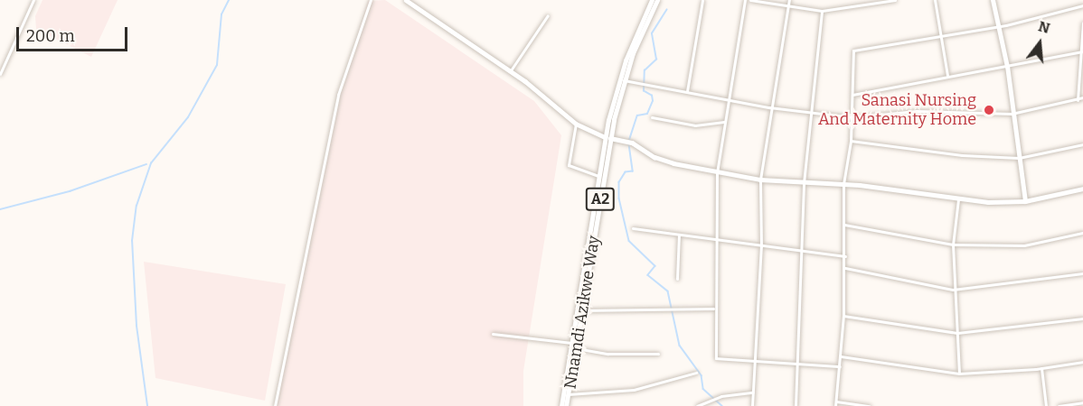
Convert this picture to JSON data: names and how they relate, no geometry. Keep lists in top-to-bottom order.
{
  "streets": {
    "highway": ["A2", "Nnamdi Azikwe Way"]
  },
  "places": ["Sanasi Nursing And Maternity Home"],
  "scale_bar": "200 m",
  "north": "top"
}
